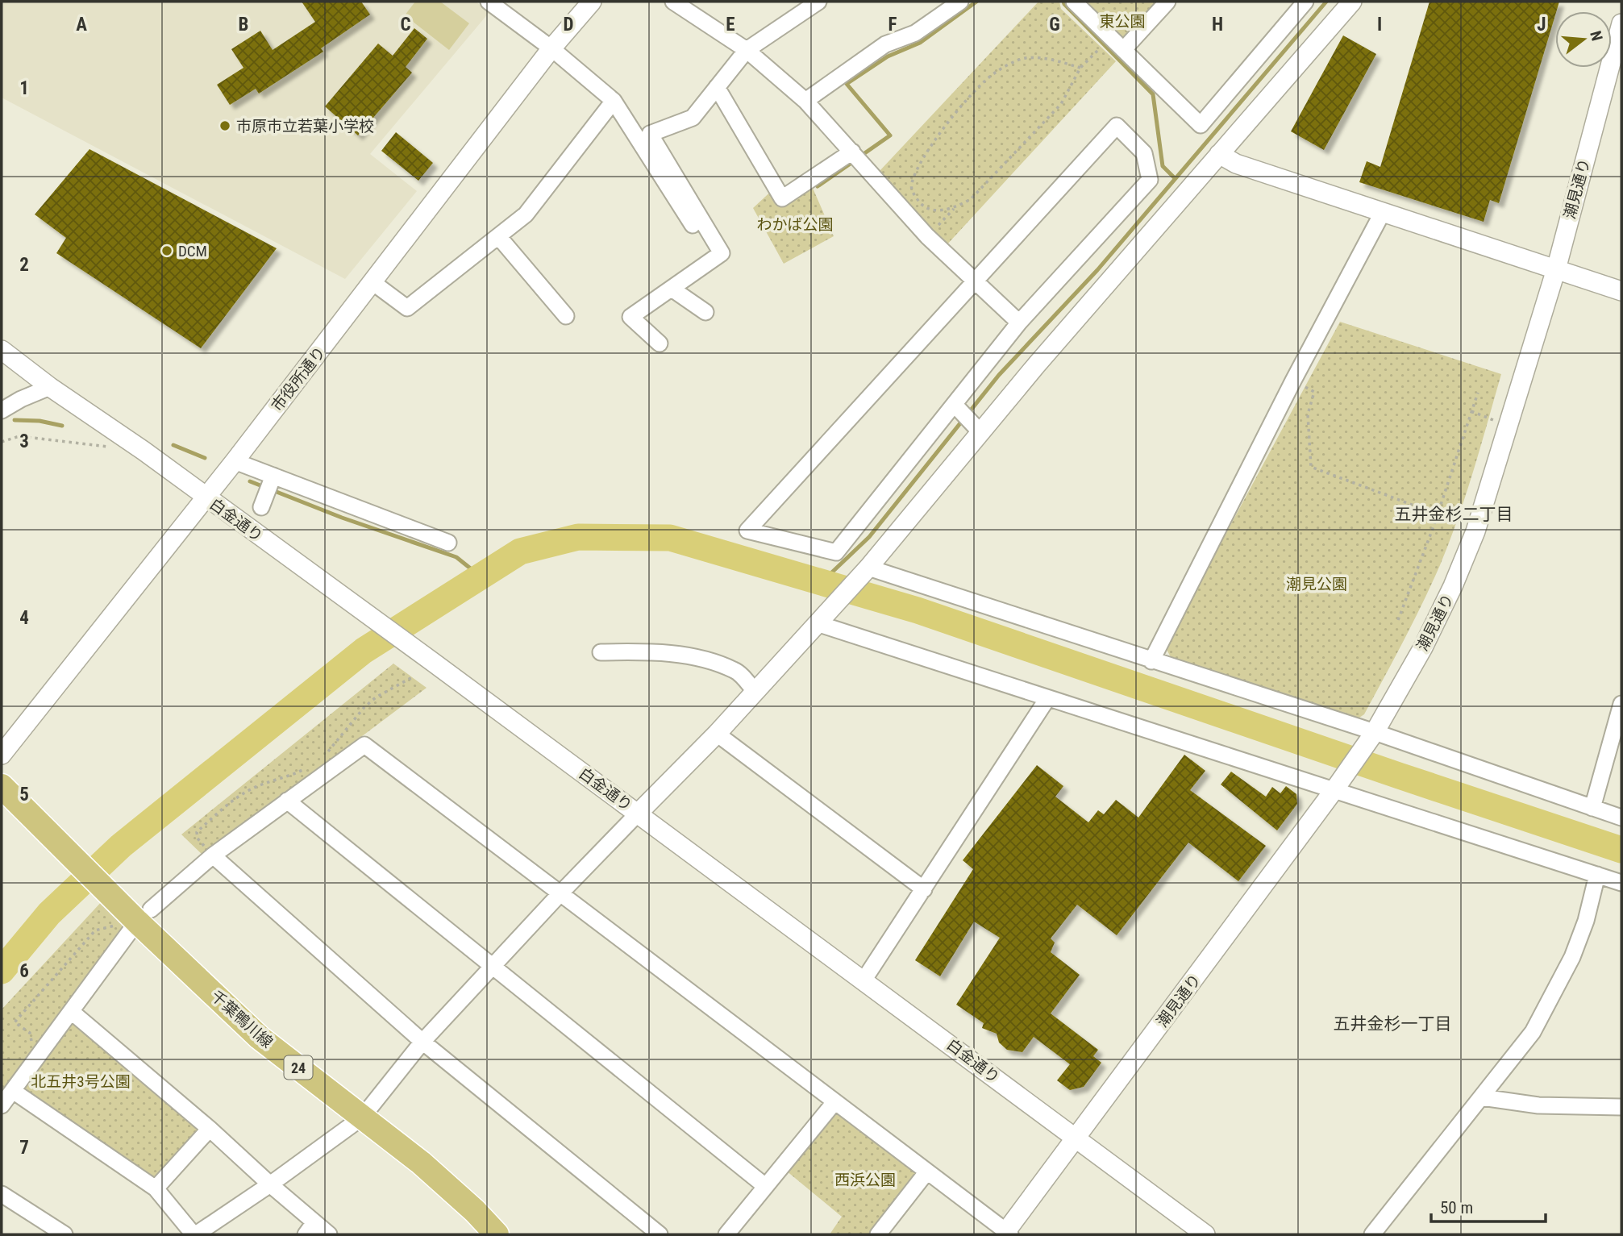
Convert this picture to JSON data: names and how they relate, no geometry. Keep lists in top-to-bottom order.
{
  "streets": {
    "main road": ["千葉鴨川線", "24"],
    "street": ["潮見通り", "市役所通り", "白金通り"]
  },
  "crossings": [
    ["潮見通り", "白金通り"],
    ["市役所通り", "白金通り"]
  ],
  "districts": ["五井金杉二丁目", "五井金杉一丁目"],
  "parks": [
    "東公園",
    "わかば公園",
    "潮見公園",
    "北五井3号公園",
    "西浜公園"
  ],
  "places": ["市原市立若葉小学校", "DCM"],
  "scale_bar": "50 m",
  "north": "right",
  "grid": {
    "columns": [
      "A",
      "B",
      "C",
      "D",
      "E",
      "F",
      "G",
      "H",
      "I",
      "J"
    ],
    "rows": [
      "1",
      "2",
      "3",
      "4",
      "5",
      "6",
      "7"
    ]
  }
}
